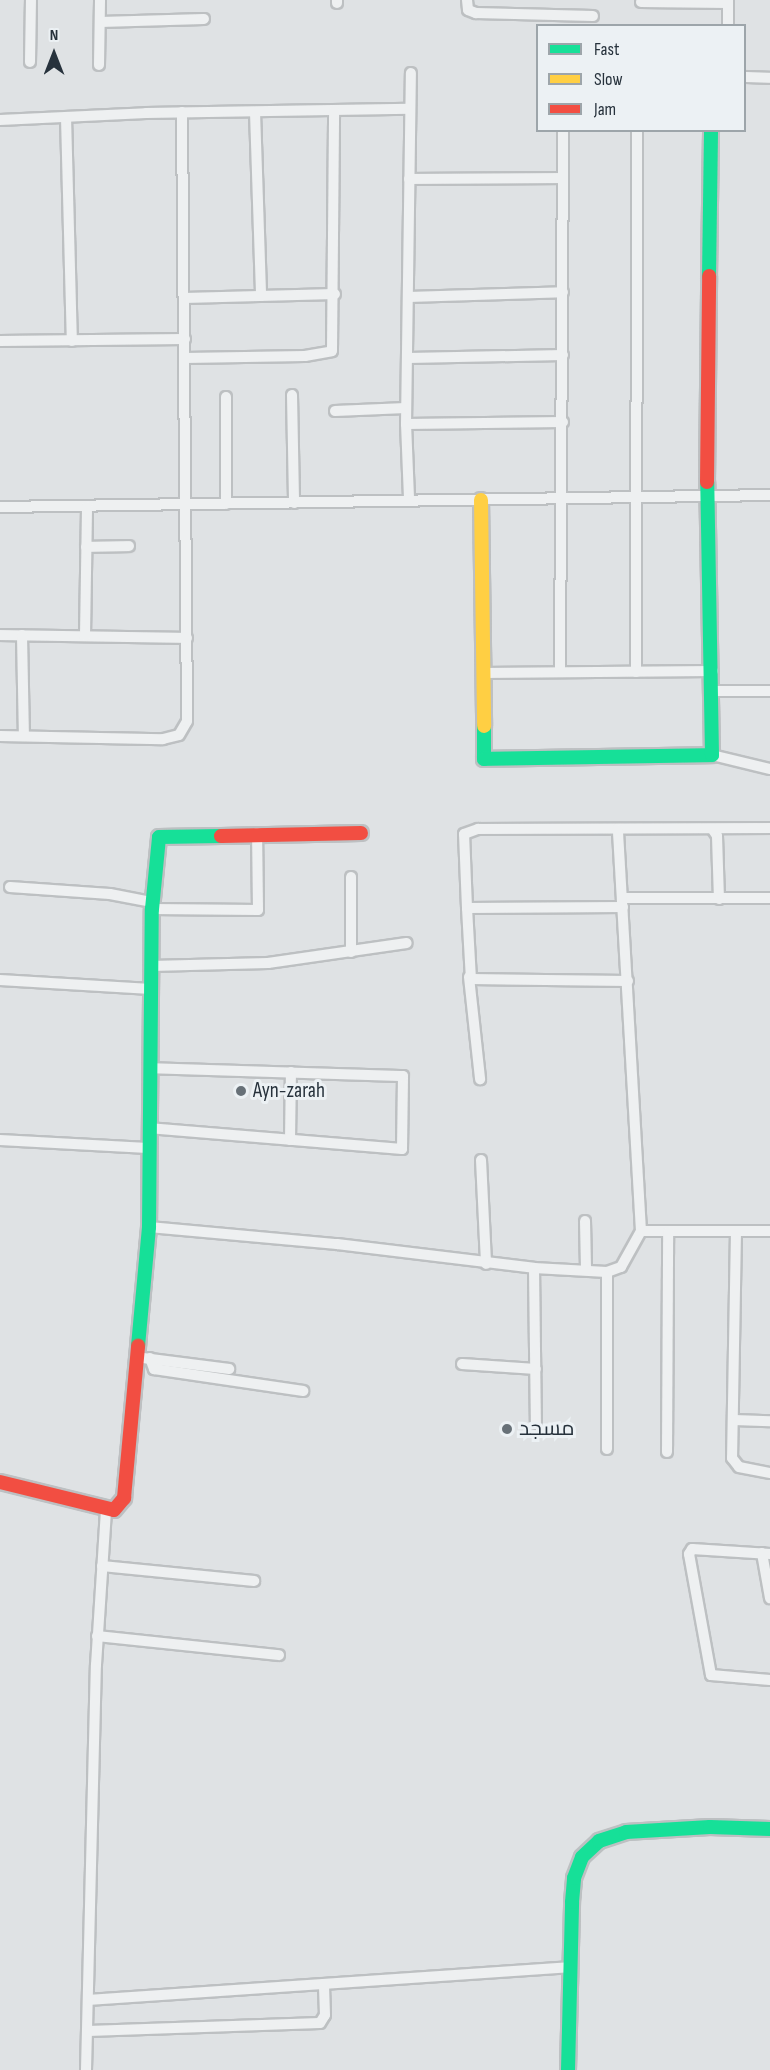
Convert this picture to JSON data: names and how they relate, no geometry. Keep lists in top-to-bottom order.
{
  "places": ["Ayn-zarah", "مسجد"],
  "legend": ["Fast", "Slow", "Jam"],
  "north": "top"
}
